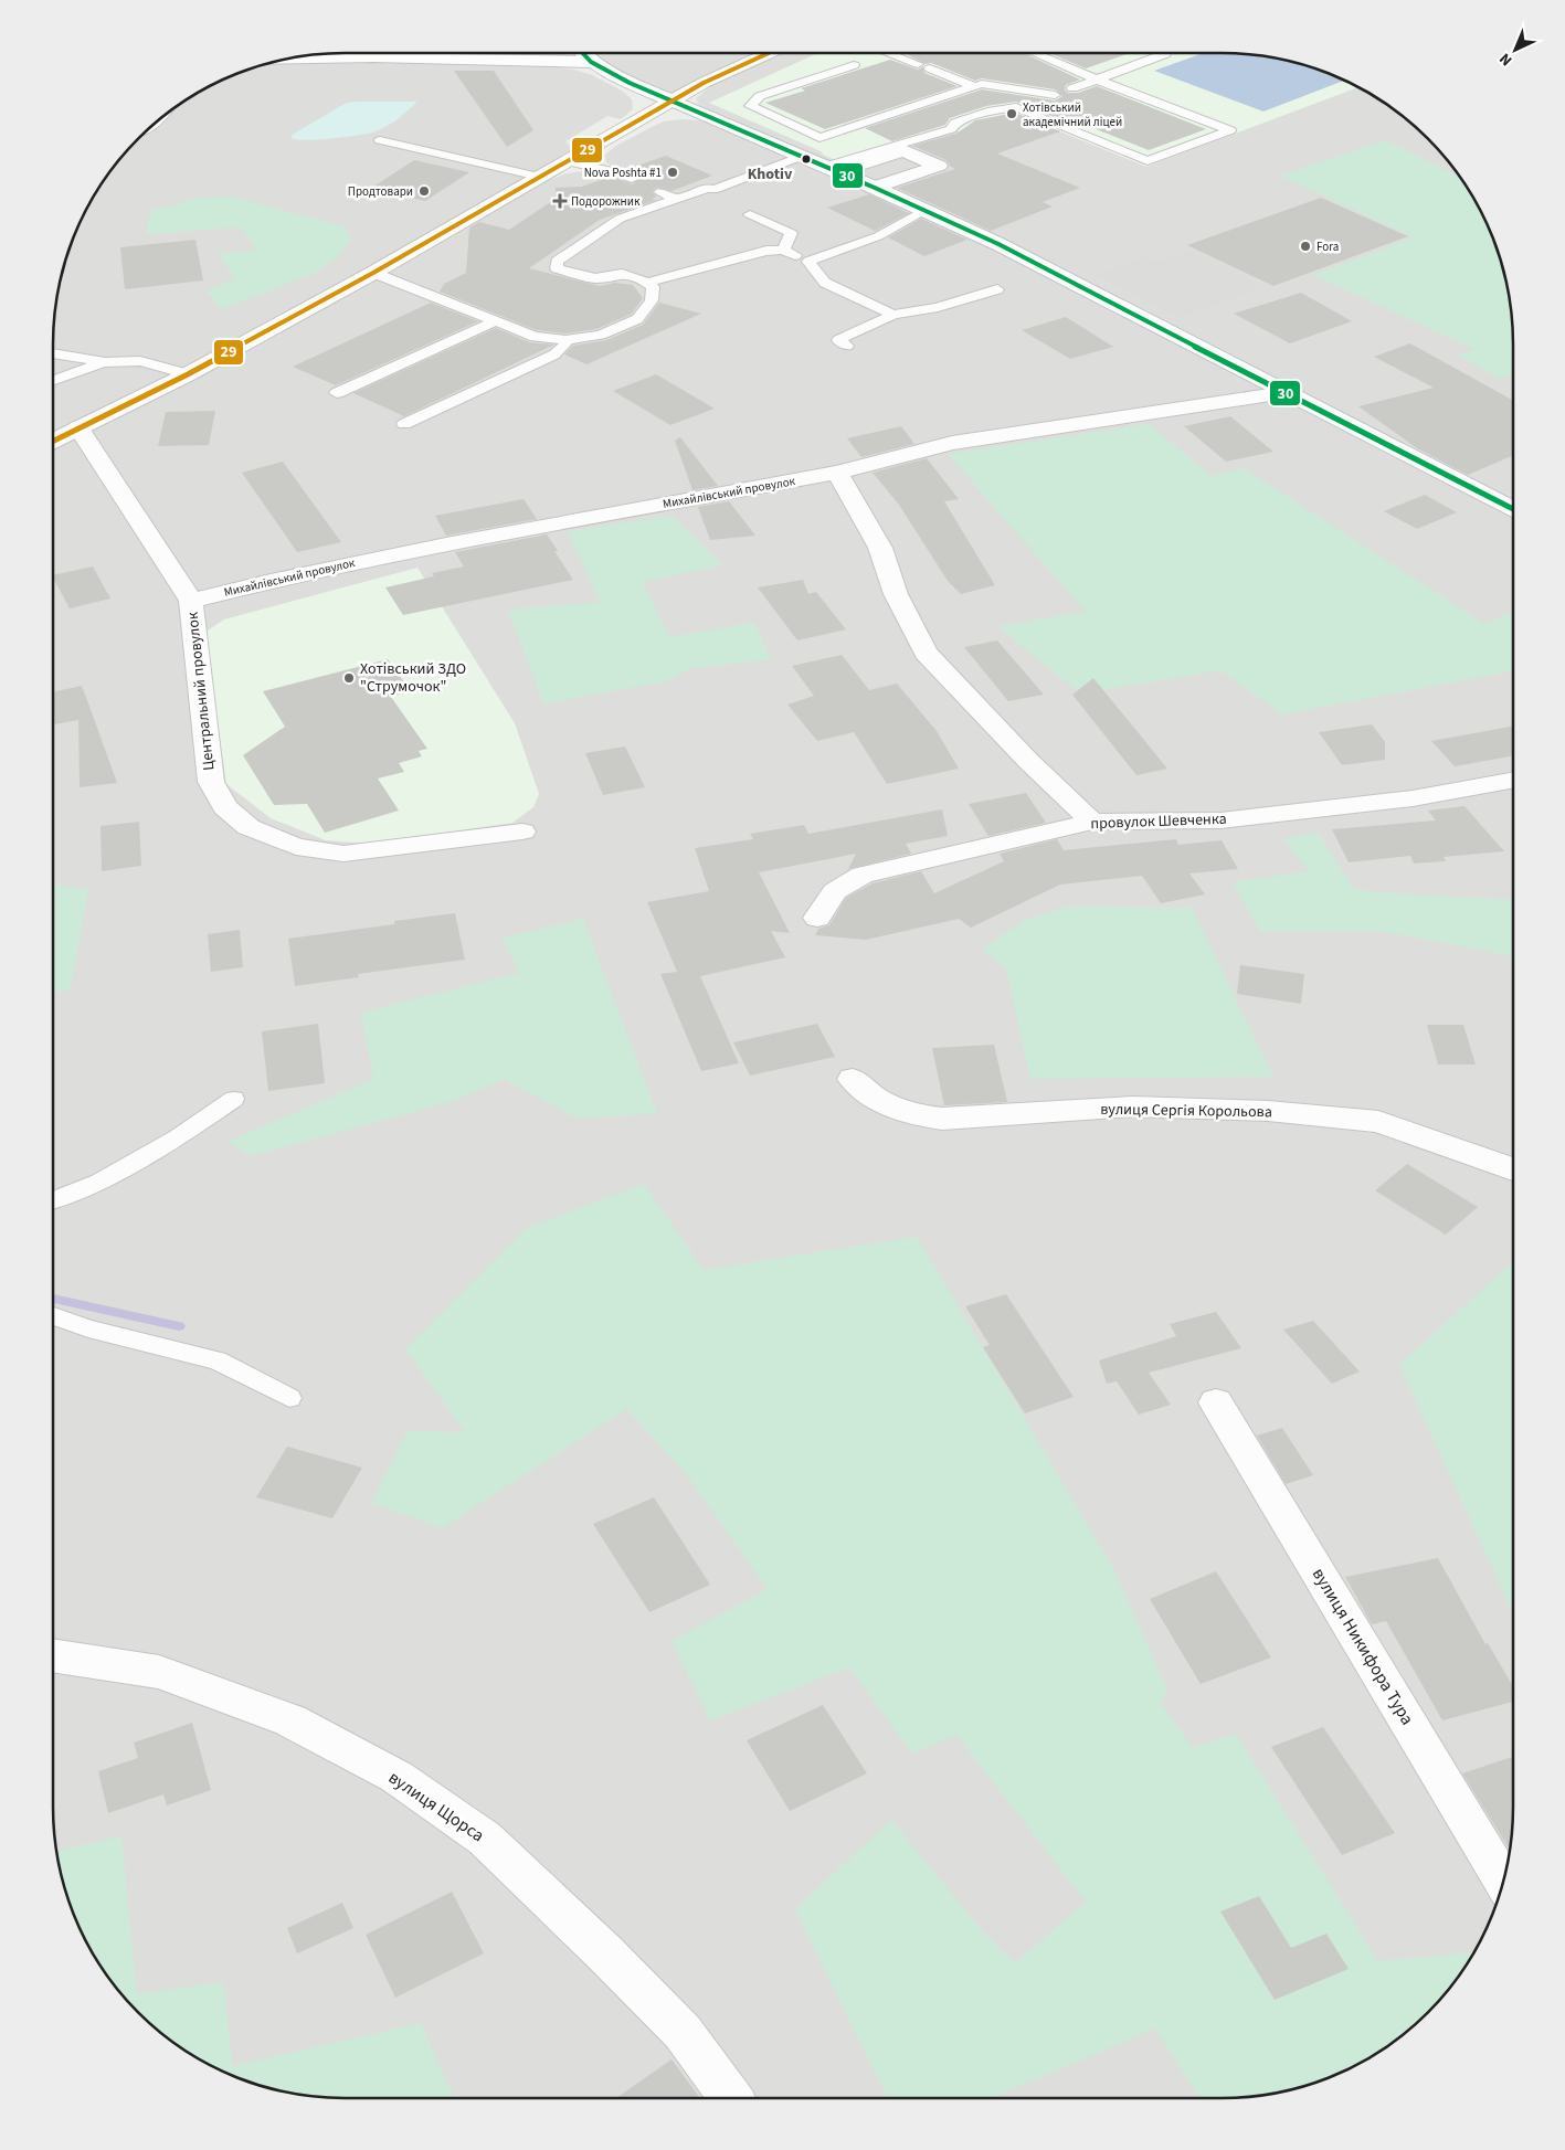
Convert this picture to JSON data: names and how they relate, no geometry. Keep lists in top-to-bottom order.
{
  "streets": {
    "street": [
      "Михайлівський провулок",
      "Центральний провулок",
      "провулок Шевченка",
      "вулиця Сергія Корольова",
      "вулиця Никифора Тура",
      "вулиця Щорса"
    ]
  },
  "crossings": [
    ["Михайлівський провулок", "Центральний провулок"]
  ],
  "districts": ["Khotiv"],
  "places": {
    "other": [
      "Хотівський академічний ліцей",
      "Nova Poshta #1",
      "Продтовари",
      "Fora",
      "Хотівський ЗДО \"Струмочок\""
    ],
    "health": ["Подорожник"]
  },
  "lines": ["transit line 30", "transit line 29"],
  "north": "bottom left"
}
